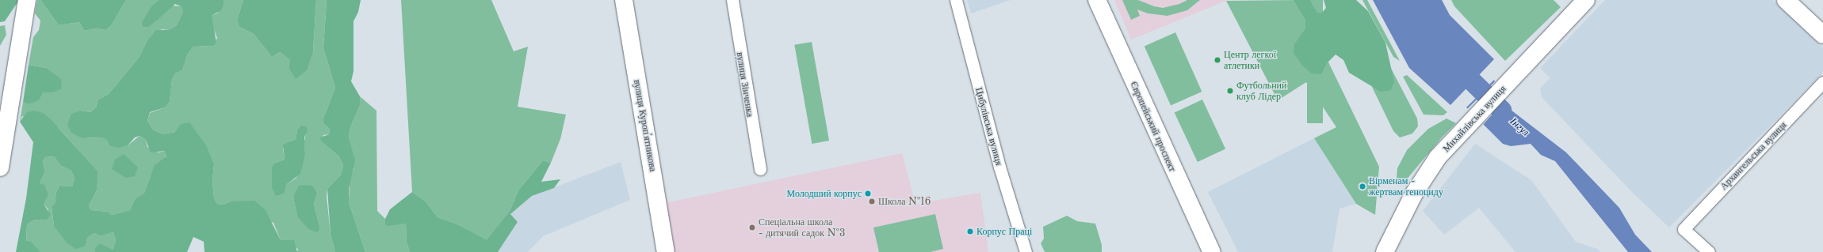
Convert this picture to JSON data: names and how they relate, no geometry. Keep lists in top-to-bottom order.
{
  "streets": {
    "street": [
      "вулиця Зінченка",
      "Михайлівська вулиця",
      "вулиця Куропʼятникова",
      "Цибулівська вулиця",
      "Європейський проспект",
      "Архангельська вулиця"
    ]
  },
  "water": ["Інгул"],
  "places": [
    "Центр легкої атлетики",
    "Футбольний клуб Лідер",
    "Вірменам - жертвам геноциду",
    "Молодший корпус",
    "Школа №16",
    "Спеціальна школа - дитячий садок №3",
    "Корпус Праці"
  ]
}
